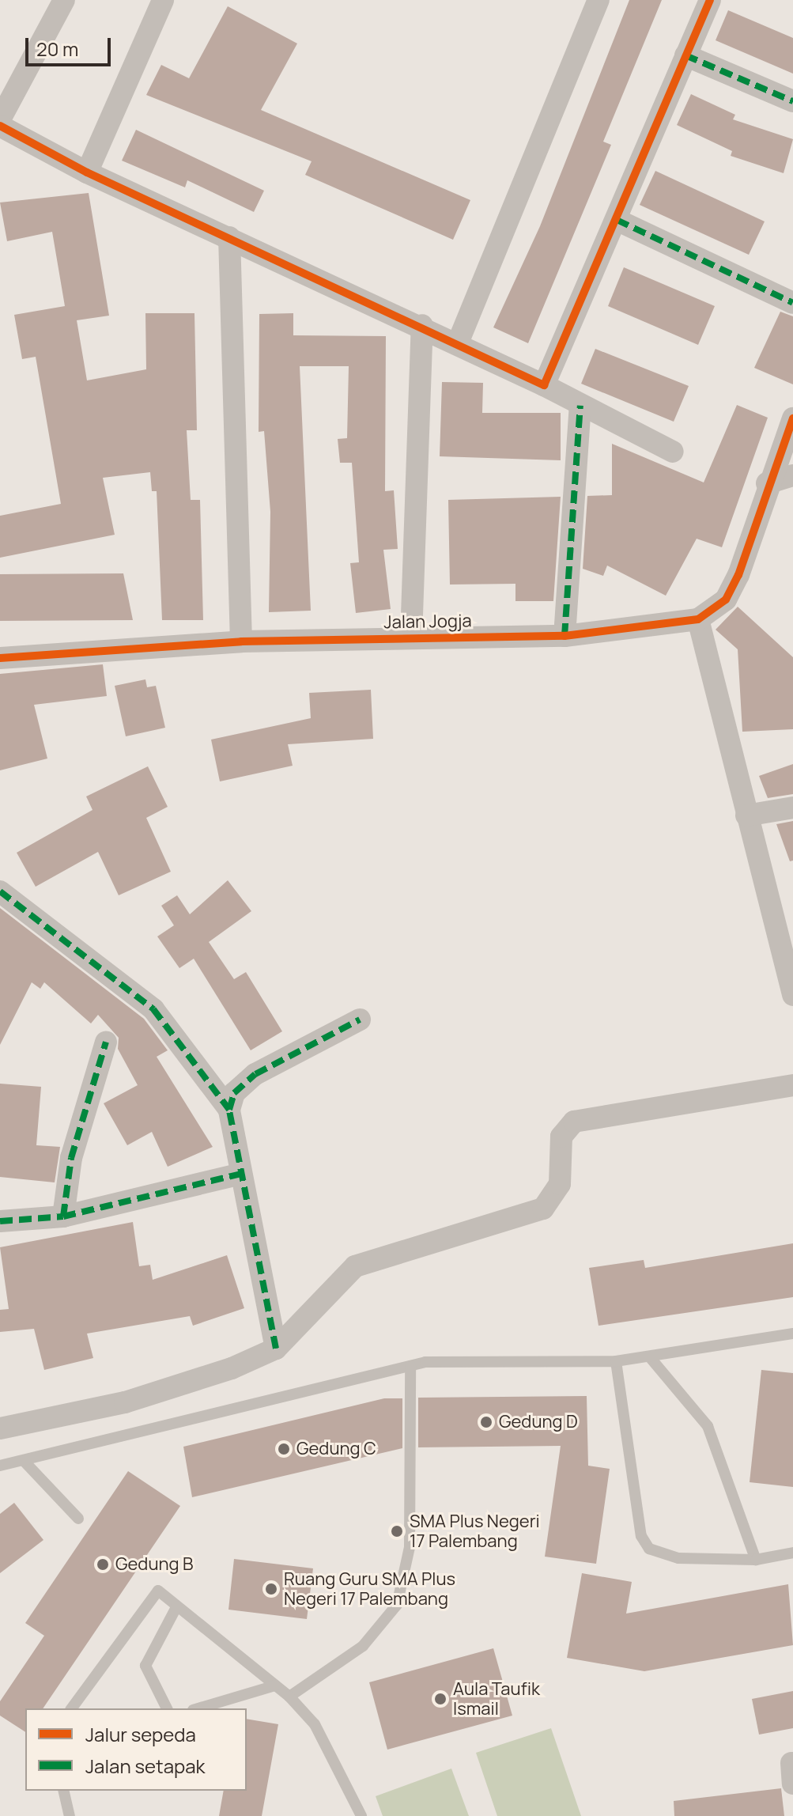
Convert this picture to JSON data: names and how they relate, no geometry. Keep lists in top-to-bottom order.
{
  "streets": {
    "street": ["Jalan Jogja"]
  },
  "places": [
    "Gedung D",
    "Gedung C",
    "SMA Plus Negeri 17 Palembang",
    "Gedung B",
    "Ruang Guru SMA Plus Negeri 17 Palembang",
    "Aula Taufik Ismail"
  ],
  "legend": ["Jalur sepeda", "Jalan setapak"],
  "scale_bar": "20 m"
}
